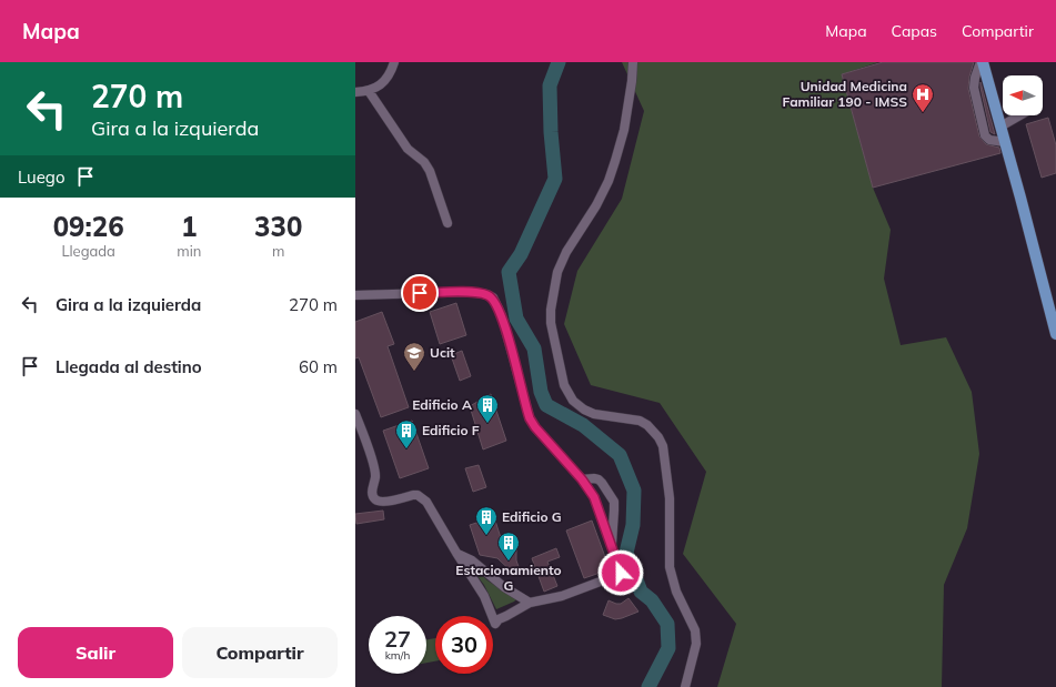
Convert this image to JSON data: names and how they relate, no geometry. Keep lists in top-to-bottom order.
{
  "places": {
    "hospital": ["Unidad Medicina Familiar 190 - IMSS"],
    "school or university": ["Ucit"],
    "building": [
      "Edificio A",
      "Edificio F",
      "Edificio G",
      "Estacionamiento G"
    ]
  },
  "north": "left",
  "page": {
    "header": "Mapa",
    "nav": ["Mapa", "Capas", "Compartir"],
    "turn": ["270 m", "Gira a la izquierda"],
    "then": "Luego",
    "eta": [
      "09:26",
      "Llegada",
      "1",
      "min",
      "330",
      "m"
    ],
    "list": [
      {
        "name": "Gira a la izquierda",
        "value": "270 m"
      },
      {
        "name": "Llegada al destino",
        "value": "60 m"
      }
    ],
    "speed": "27 km/h",
    "limit": "30",
    "buttons": ["Salir", "Compartir"]
  }
}
